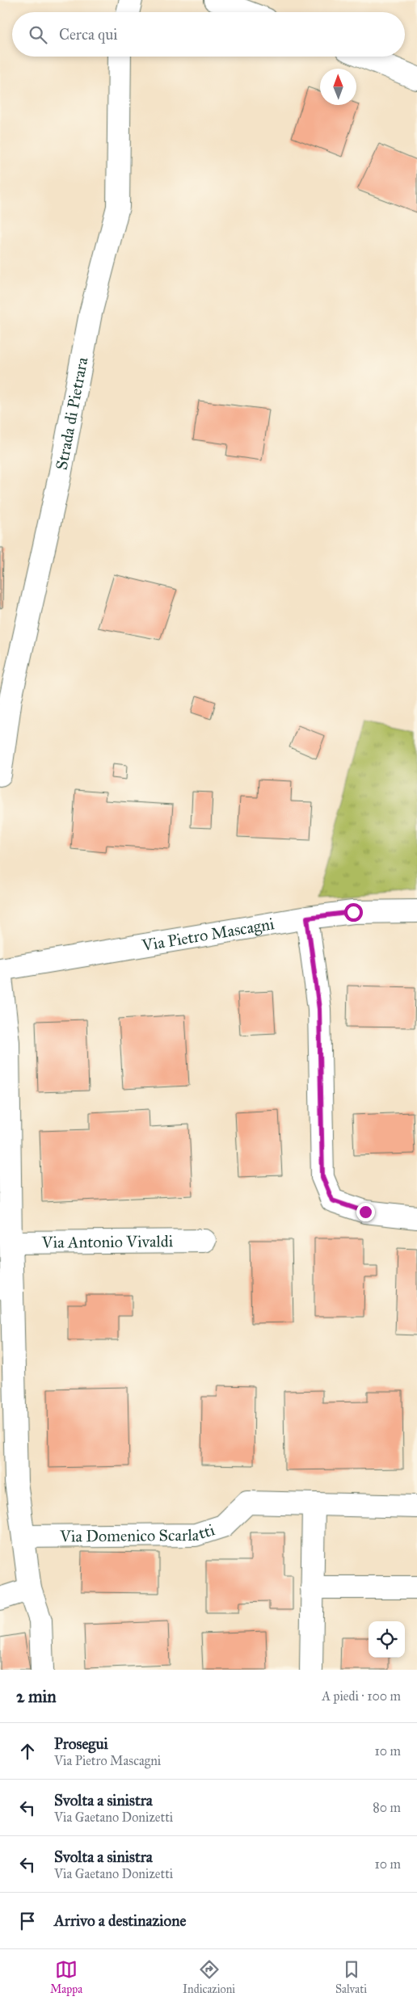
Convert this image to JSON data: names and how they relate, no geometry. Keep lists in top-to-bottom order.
{
  "streets": {
    "street": [
      "Strada di Pietrara",
      "Via Pietro Mascagni",
      "Via Antonio Vivaldi",
      "Via Domenico Scarlatti"
    ]
  },
  "north": "top",
  "page": {
    "search": "Cerca qui",
    "heading": ["2 min", "A piedi · 100 m"],
    "list": [
      ["Prosegui", "Via Pietro Mascagni", "10 m"],
      ["Svolta a sinistra", "Via Gaetano Donizetti", "80 m"],
      ["Svolta a sinistra", "Via Gaetano Donizetti", "10 m"],
      "Arrivo a destinazione"
    ],
    "nav": ["Mappa", "Indicazioni", "Salvati"]
  }
}
